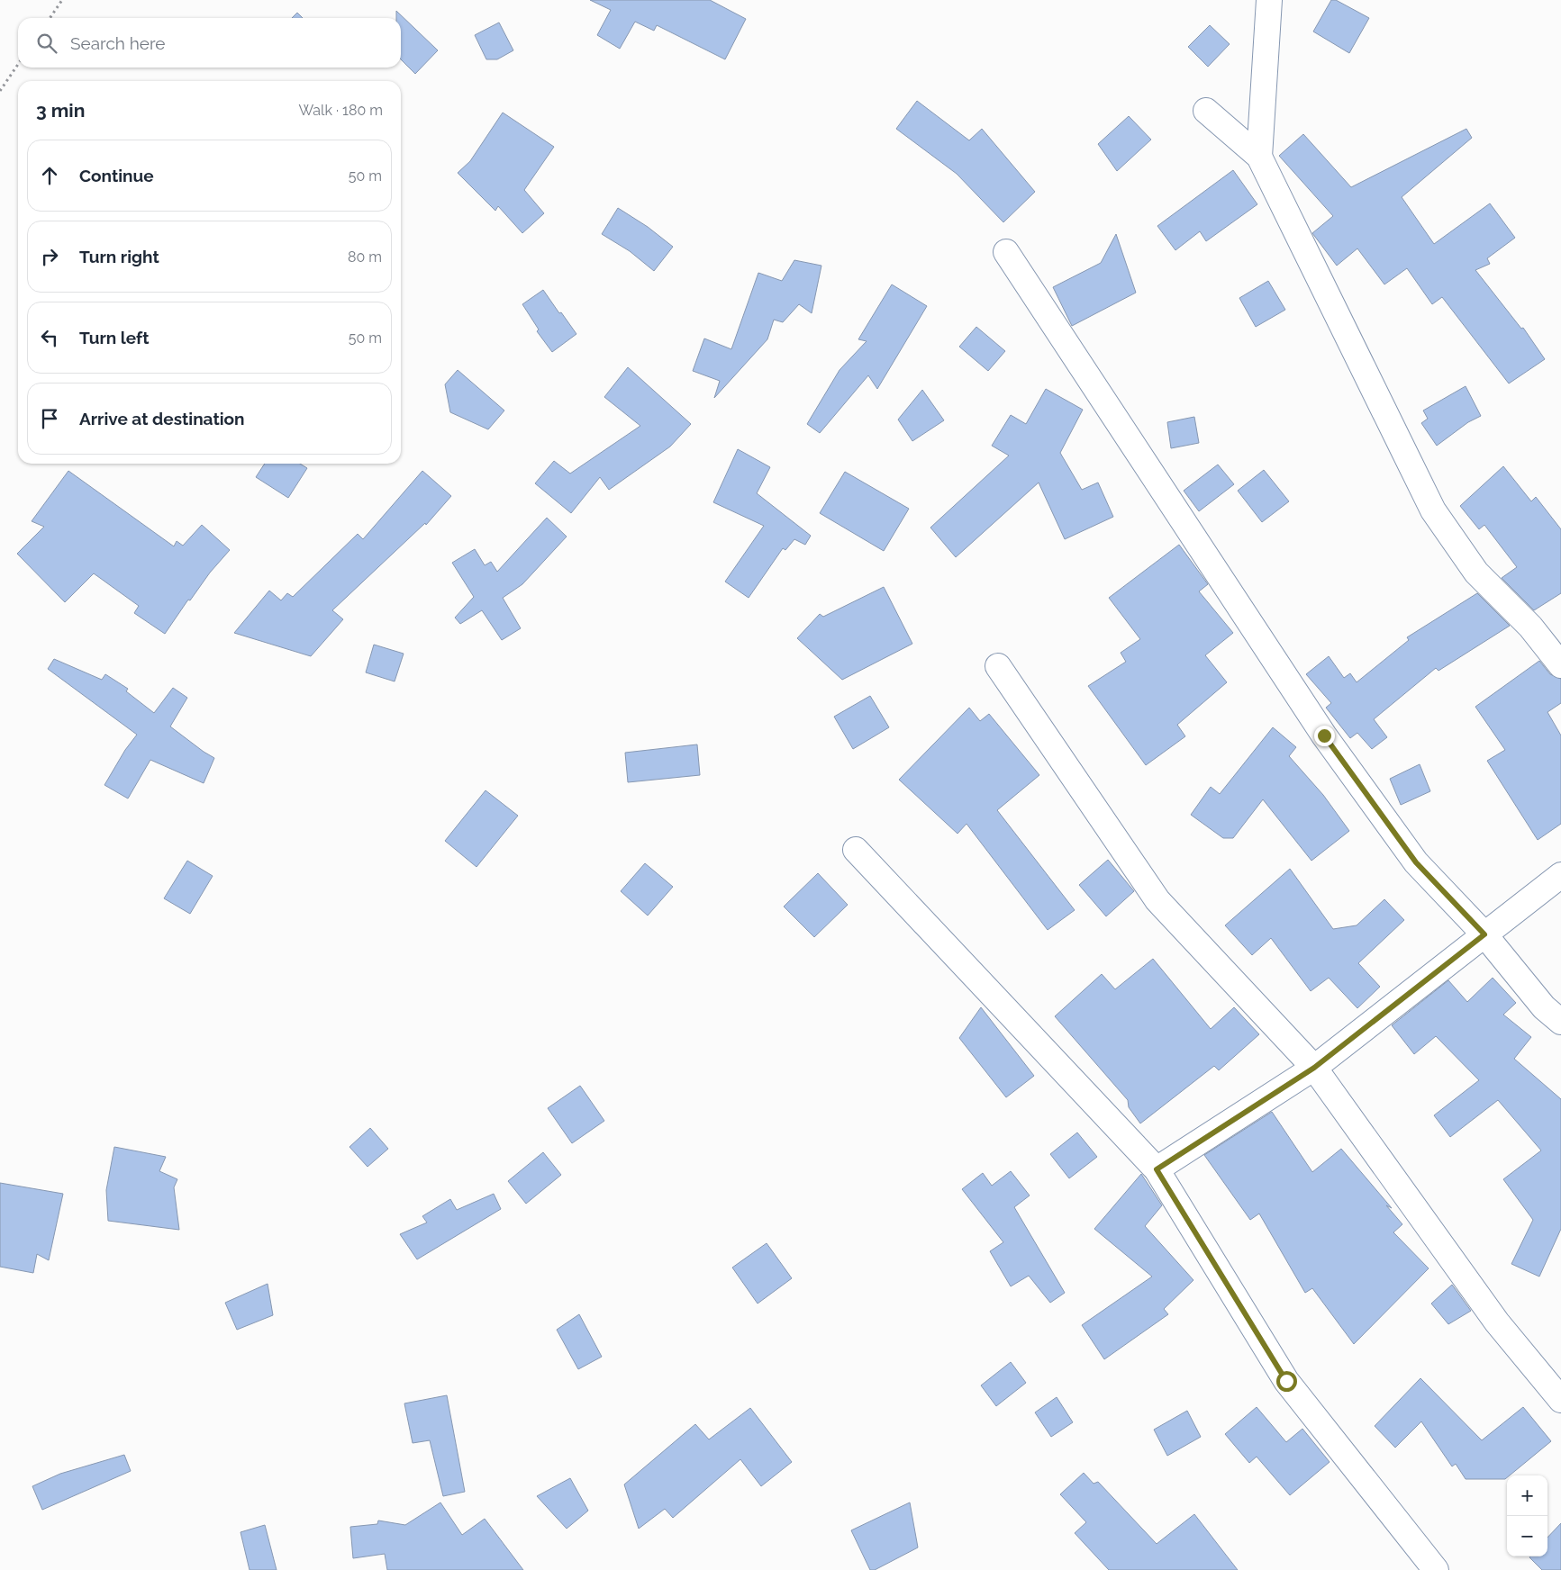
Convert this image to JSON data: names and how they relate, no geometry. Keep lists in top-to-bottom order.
{
  "page": {
    "search": "Search here",
    "heading": ["3 min", "Walk · 180 m"],
    "list": [
      ["Continue", "50 m"],
      ["Turn right", "80 m"],
      ["Turn left", "50 m"],
      "Arrive at destination"
    ],
    "map_buttons": ["+", "−"]
  }
}
